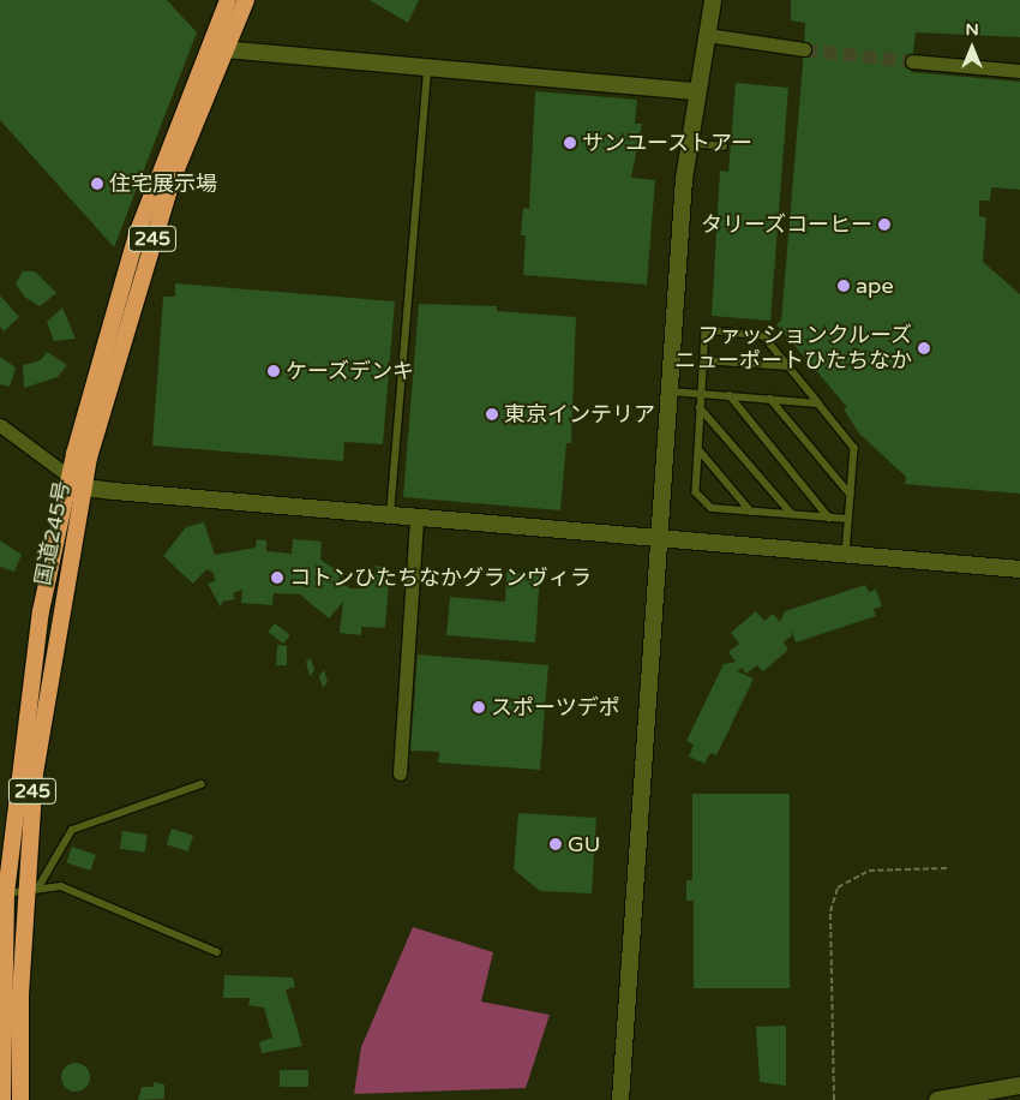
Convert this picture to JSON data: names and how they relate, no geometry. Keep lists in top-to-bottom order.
{
  "streets": {
    "highway": ["245", "国道245号"]
  },
  "places": [
    "サンユーストアー",
    "住宅展示場",
    "タリーズコーヒー",
    "ape",
    "ファッションクルーズ ニューポートひたちなか",
    "ケーズデンキ",
    "東京インテリア",
    "コトンひたちなかグランヴィラ",
    "スポーツデポ",
    "GU"
  ],
  "north": "top"
}
